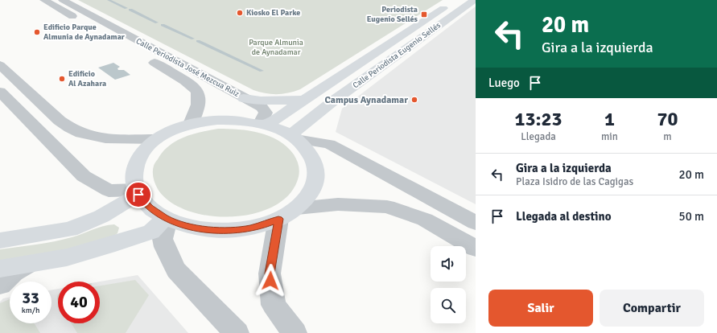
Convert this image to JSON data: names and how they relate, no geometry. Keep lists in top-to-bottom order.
{
  "streets": {
    "main road": ["Calle Periodista Eugenio Sellés"],
    "street": ["Calle Periodista José Mezcua Ruiz"]
  },
  "crossings": [
    ["Calle Periodista Eugenio Sellés", "Calle Periodista José Mezcua Ruiz"]
  ],
  "parks": ["Parque Almunia de Aynadamar"],
  "places": {
    "other": [
      "Kiosko El Parke",
      "Edificio Parque Almunia de Aynadamar",
      "Edificio Al Azahara",
      "Campus Aynadamar"
    ],
    "transit": ["Periodista Eugenio Sellés"]
  },
  "page": {
    "turn": ["20 m", "Gira a la izquierda"],
    "then": "Luego",
    "eta": [
      "13:23",
      "Llegada",
      "1",
      "min",
      "70",
      "m"
    ],
    "list": [
      {
        "name": "Gira a la izquierda",
        "note": "Plaza Isidro de las Cagigas",
        "value": "20 m"
      },
      {
        "name": "Llegada al destino",
        "value": "50 m"
      }
    ],
    "speed": "33 km/h",
    "limit": "40",
    "buttons": ["Salir", "Compartir"]
  }
}
